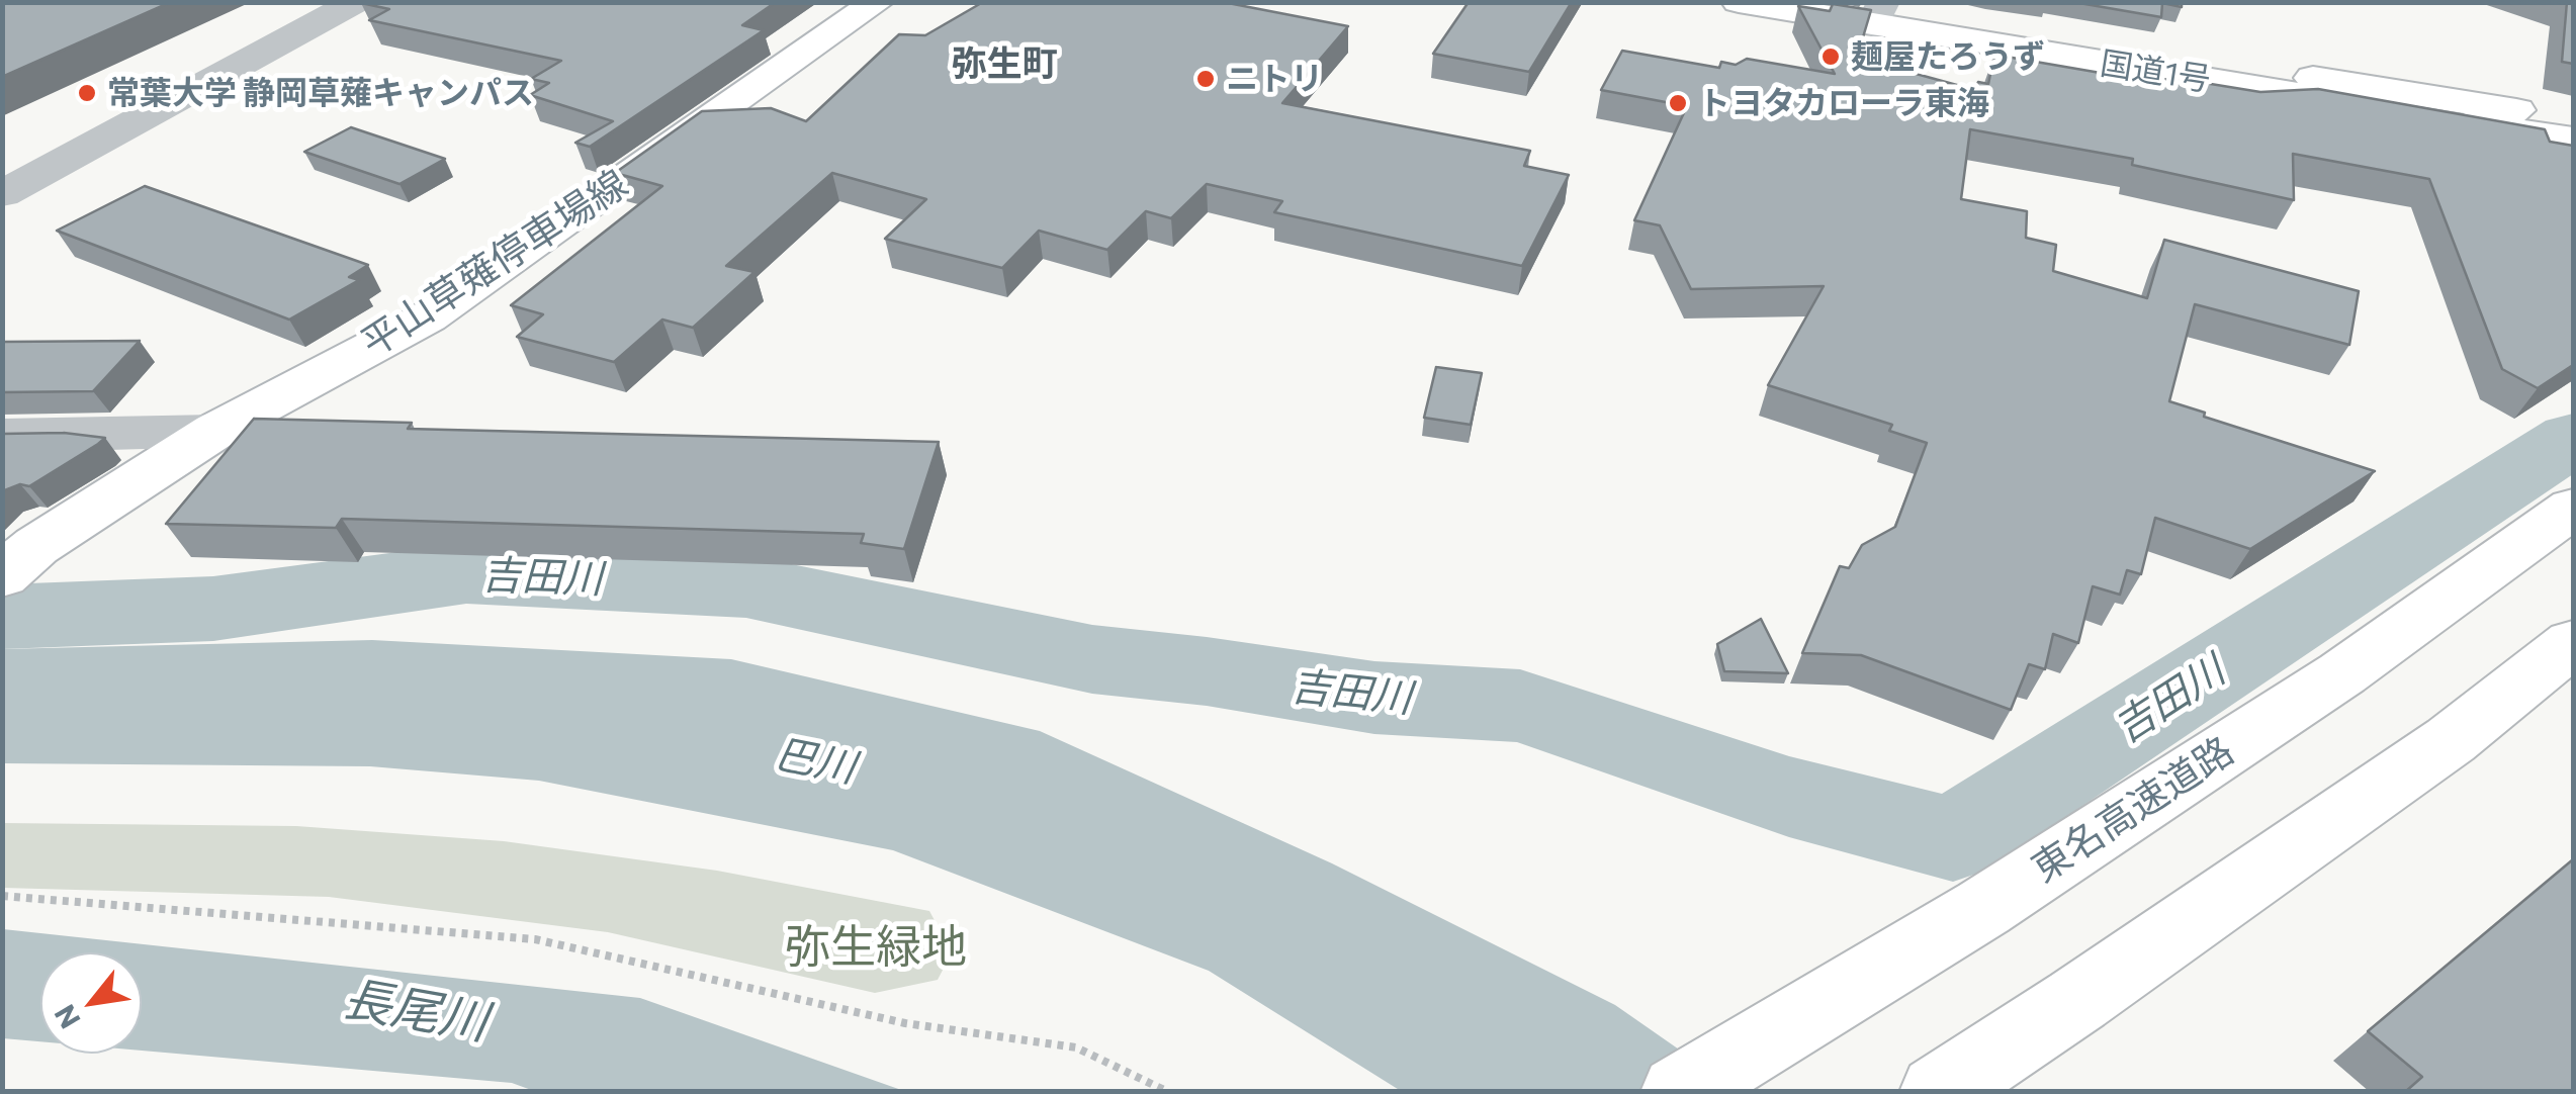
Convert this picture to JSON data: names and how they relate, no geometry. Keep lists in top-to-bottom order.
{
  "streets": {
    "main road": ["国道1号", "平山草薙停車場線", "東名高速道路"]
  },
  "districts": ["弥生町"],
  "water": ["吉田川", "巴川", "長尾川"],
  "parks": ["弥生緑地"],
  "places": [
    "麺屋たろうず",
    "ニトリ",
    "常葉大学 静岡草薙キャンパス",
    "トヨタカローラ東海"
  ],
  "north": "bottom left"
}
